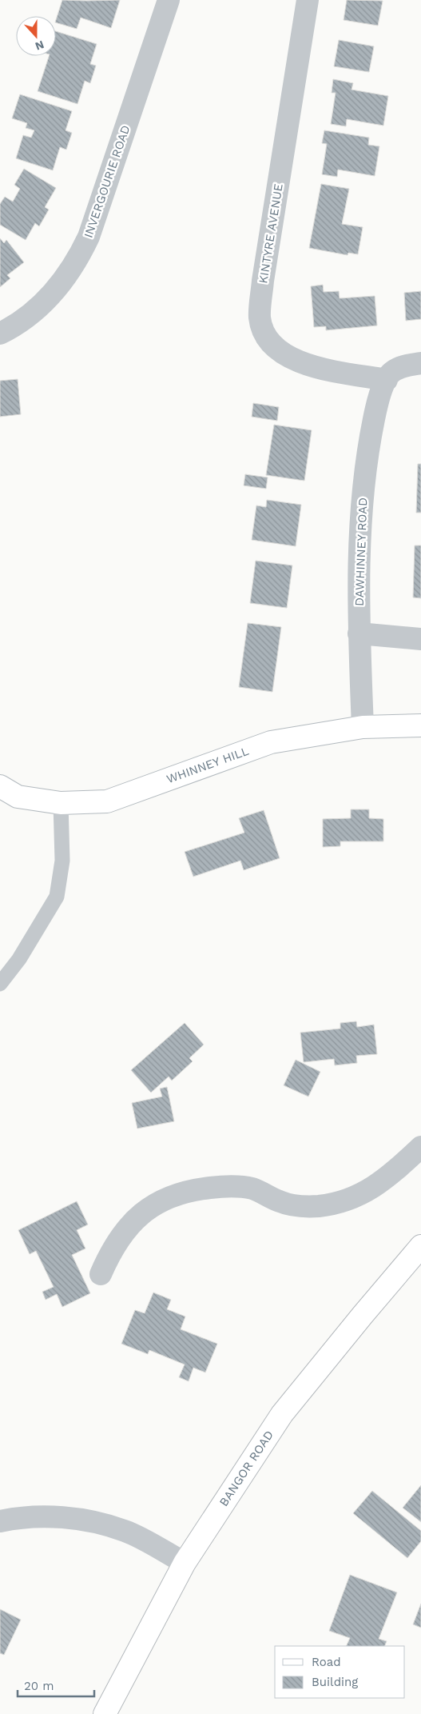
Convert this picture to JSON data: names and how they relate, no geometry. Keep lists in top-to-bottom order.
{
  "streets": {
    "main road": ["WHINNEY HILL", "BANGOR ROAD"],
    "street": ["INVERGOURIE ROAD", "KINTYRE AVENUE", "DAWHINNEY ROAD"]
  },
  "crossings": [
    ["KINTYRE AVENUE", "DAWHINNEY ROAD"],
    ["DAWHINNEY ROAD", "WHINNEY HILL"]
  ],
  "legend": ["Road", "Building"],
  "scale_bar": "20 m",
  "north": "bottom"
}
